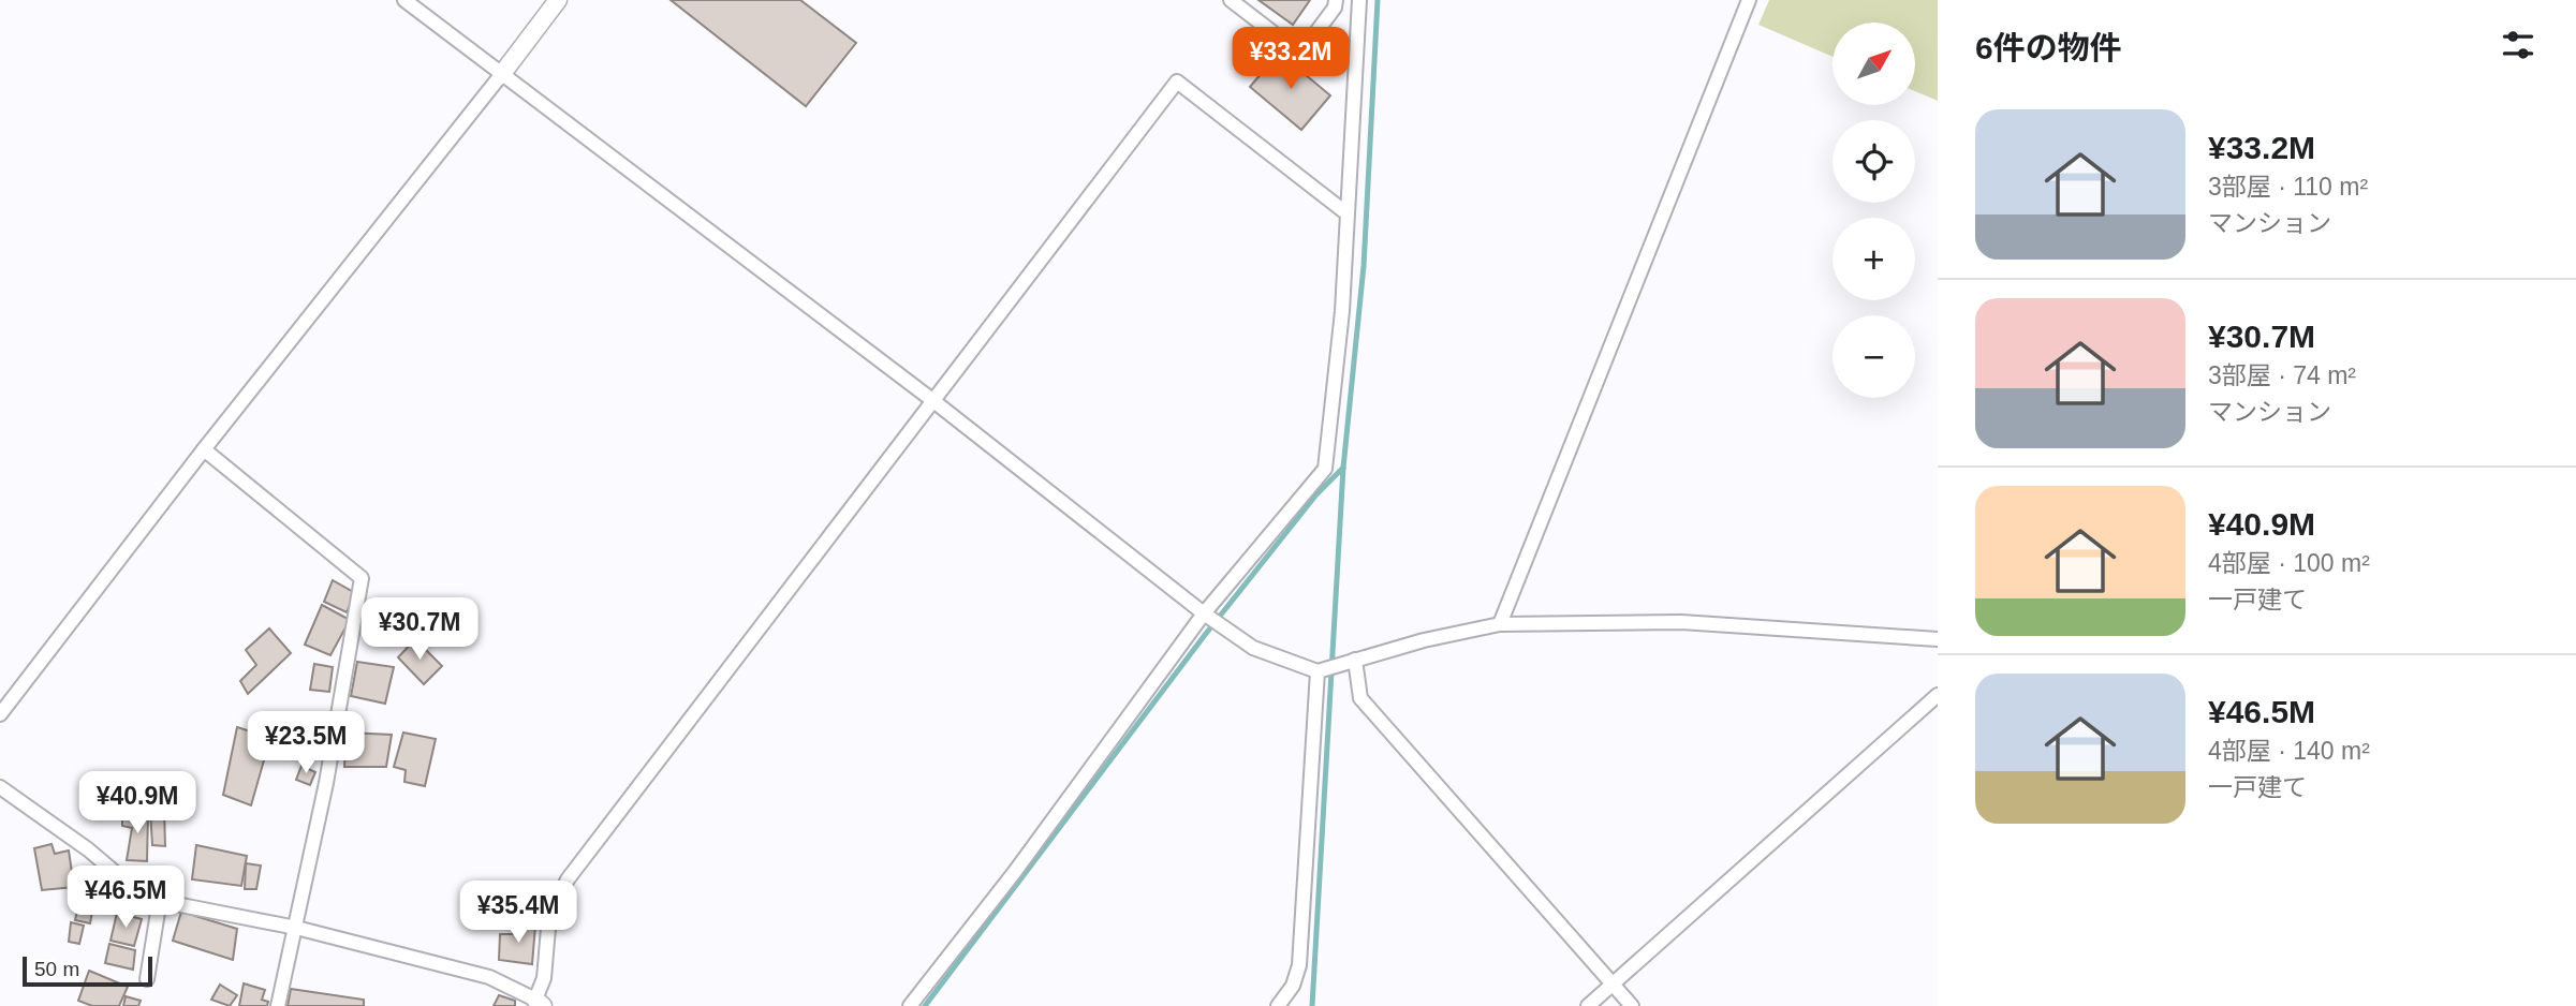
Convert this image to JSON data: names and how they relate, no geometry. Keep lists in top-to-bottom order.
{
  "scale_bar": "50 m",
  "north": "top right",
  "page": {
    "heading": "6件の物件",
    "map_buttons": ["+", "−"],
    "price": [
      "¥33.2M",
      "¥30.7M",
      "¥23.5M",
      "¥40.9M",
      "¥46.5M",
      "¥35.4M"
    ],
    "list": [
      {
        "name": "¥33.2M",
        "note": "3部屋 · 110 m² · マンション"
      },
      {
        "name": "¥30.7M",
        "note": "3部屋 · 74 m² · マンション"
      },
      {
        "name": "¥40.9M",
        "note": "4部屋 · 100 m² · 一戸建て"
      },
      {
        "name": "¥46.5M",
        "note": "4部屋 · 140 m² · 一戸建て"
      }
    ],
    "scale": "50 m"
  }
}
